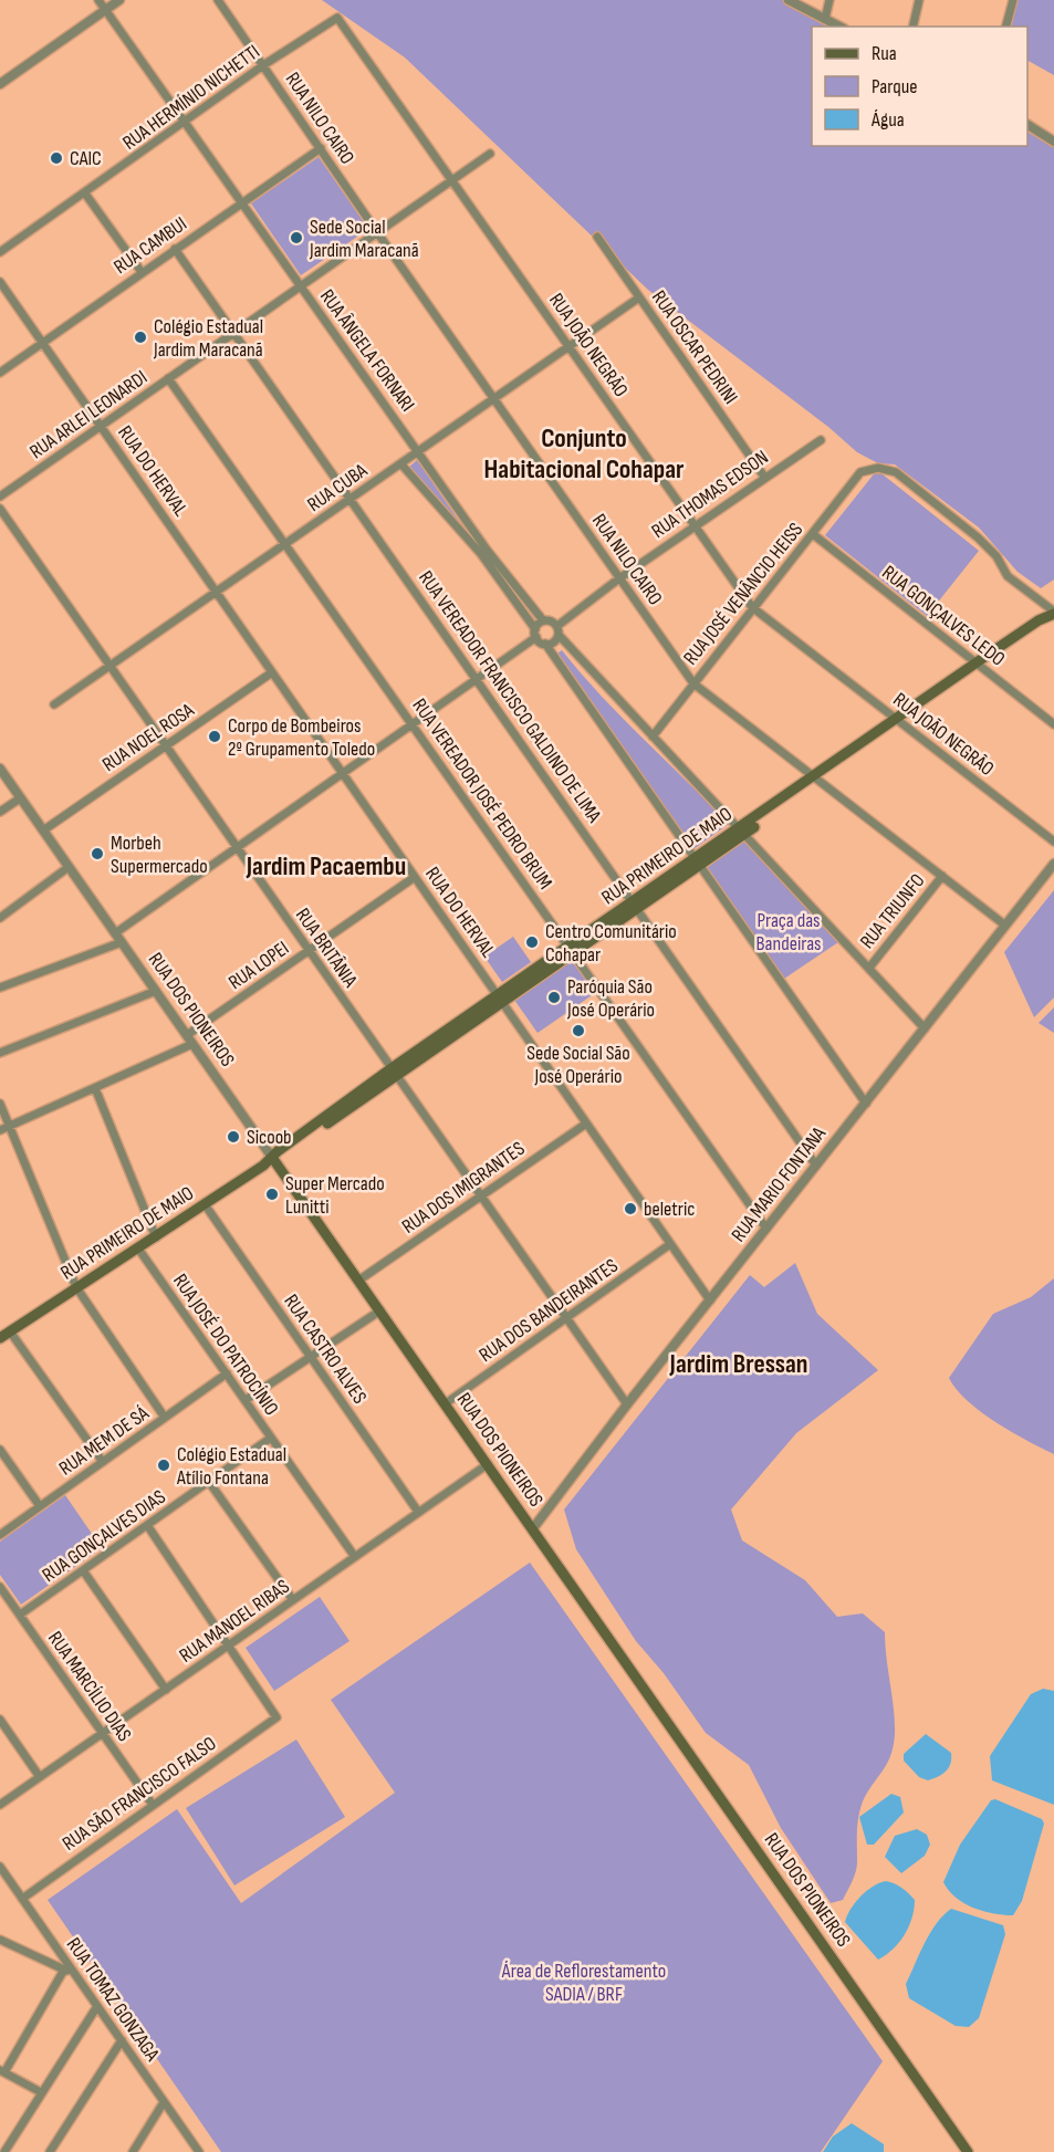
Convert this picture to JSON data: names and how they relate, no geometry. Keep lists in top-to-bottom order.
{
  "streets": {
    "main road": ["RUA PRIMEIRO DE MAIO", "RUA DOS PIONEIROS"],
    "street": [
      "RUA HERMÍNIO NICHETTI",
      "RUA NILO CAIRO",
      "RUA CAMBUI",
      "RUA JOÃO NEGRÃO",
      "RUA OSCAR PEDRINI",
      "RUA ÂNGELA FORNARI",
      "RUA ARLEI LEONARDI",
      "RUA DO HERVAL",
      "RUA CUBA",
      "RUA THOMAS EDSON",
      "RUA JOSÉ VENÂNCIO HEISS",
      "RUA GONÇALVES LEDO",
      "RUA VEREADOR FRANCISCO GALDINO DE LIMA",
      "RUA NOEL ROSA",
      "RUA VEREADOR JOSÉ PEDRO BRUM",
      "RUA TRIUNFO",
      "RUA BRITÂNIA",
      "RUA LOPEI",
      "RUA MARIO FONTANA",
      "RUA DOS IMIGRANTES",
      "RUA DOS BANDEIRANTES",
      "RUA JOSÉ DO PATROCÍNIO",
      "RUA CASTRO ALVES",
      "RUA MEM DE SÁ",
      "RUA GONÇALVES DIAS",
      "RUA MANOEL RIBAS",
      "RUA MARCÍLIO DIAS",
      "RUA SÃO FRANCISCO FALSO",
      "RUA TOMAZ GONZAGA"
    ]
  },
  "crossings": [
    ["RUA HERMÍNIO NICHETTI", "RUA NILO CAIRO"],
    ["RUA HERMÍNIO NICHETTI", "RUA JOÃO NEGRÃO"],
    ["RUA HERMÍNIO NICHETTI", "RUA ÂNGELA FORNARI"],
    ["RUA NILO CAIRO", "RUA CAMBUI"],
    ["RUA NILO CAIRO", "RUA ARLEI LEONARDI"],
    ["RUA NILO CAIRO", "RUA CUBA"],
    ["RUA NILO CAIRO", "RUA THOMAS EDSON"],
    ["RUA NILO CAIRO", "RUA JOSÉ VENÂNCIO HEISS"],
    ["RUA NILO CAIRO", "RUA PRIMEIRO DE MAIO"],
    ["RUA NILO CAIRO", "RUA TRIUNFO"],
    ["RUA NILO CAIRO", "RUA MARIO FONTANA"],
    ["RUA CAMBUI", "RUA ÂNGELA FORNARI"],
    ["RUA CAMBUI", "RUA DO HERVAL"],
    ["RUA CAMBUI", "RUA VEREADOR FRANCISCO GALDINO DE LIMA"],
    ["RUA JOÃO NEGRÃO", "RUA ARLEI LEONARDI"],
    ["RUA JOÃO NEGRÃO", "RUA CUBA"],
    ["RUA JOÃO NEGRÃO", "RUA THOMAS EDSON"],
    ["RUA JOÃO NEGRÃO", "RUA JOSÉ VENÂNCIO HEISS"],
    ["RUA JOÃO NEGRÃO", "RUA PRIMEIRO DE MAIO"],
    ["RUA OSCAR PEDRINI", "RUA CUBA"],
    ["RUA OSCAR PEDRINI", "RUA THOMAS EDSON"],
    ["RUA ÂNGELA FORNARI", "RUA ARLEI LEONARDI"],
    ["RUA ÂNGELA FORNARI", "RUA CUBA"],
    ["RUA ÂNGELA FORNARI", "RUA THOMAS EDSON"],
    ["RUA ARLEI LEONARDI", "RUA DO HERVAL"],
    ["RUA ARLEI LEONARDI", "RUA VEREADOR FRANCISCO GALDINO DE LIMA"],
    ["RUA ARLEI LEONARDI", "RUA VEREADOR JOSÉ PEDRO BRUM"],
    ["RUA DO HERVAL", "RUA CUBA"],
    ["RUA DO HERVAL", "RUA NOEL ROSA"],
    ["RUA DO HERVAL", "RUA PRIMEIRO DE MAIO"],
    ["RUA DO HERVAL", "RUA LOPEI"],
    ["RUA DO HERVAL", "RUA MARIO FONTANA"],
    ["RUA DO HERVAL", "RUA DOS IMIGRANTES"],
    ["RUA DO HERVAL", "RUA DOS BANDEIRANTES"],
    ["RUA CUBA", "RUA VEREADOR FRANCISCO GALDINO DE LIMA"],
    ["RUA CUBA", "RUA VEREADOR JOSÉ PEDRO BRUM"],
    ["RUA CUBA", "RUA BRITÂNIA"],
    ["RUA JOSÉ VENÂNCIO HEISS", "RUA GONÇALVES LEDO"],
    ["RUA JOSÉ VENÂNCIO HEISS", "RUA PRIMEIRO DE MAIO"],
    ["RUA GONÇALVES LEDO", "RUA PRIMEIRO DE MAIO"],
    ["RUA VEREADOR FRANCISCO GALDINO DE LIMA", "RUA PRIMEIRO DE MAIO"],
    ["RUA VEREADOR FRANCISCO GALDINO DE LIMA", "RUA MARIO FONTANA"],
    ["RUA NOEL ROSA", "RUA BRITÂNIA"],
    ["RUA NOEL ROSA", "RUA DOS PIONEIROS"],
    ["RUA VEREADOR JOSÉ PEDRO BRUM", "RUA PRIMEIRO DE MAIO"],
    ["RUA VEREADOR JOSÉ PEDRO BRUM", "RUA MARIO FONTANA"],
    ["RUA PRIMEIRO DE MAIO", "RUA BRITÂNIA"],
    ["RUA PRIMEIRO DE MAIO", "RUA DOS PIONEIROS"],
    ["RUA PRIMEIRO DE MAIO", "RUA JOSÉ DO PATROCÍNIO"],
    ["RUA PRIMEIRO DE MAIO", "RUA CASTRO ALVES"],
    ["RUA BRITÂNIA", "RUA LOPEI"],
    ["RUA BRITÂNIA", "RUA MARIO FONTANA"],
    ["RUA BRITÂNIA", "RUA DOS IMIGRANTES"],
    ["RUA BRITÂNIA", "RUA DOS BANDEIRANTES"],
    ["RUA LOPEI", "RUA DOS PIONEIROS"],
    ["RUA DOS PIONEIROS", "RUA MARIO FONTANA"],
    ["RUA DOS PIONEIROS", "RUA DOS IMIGRANTES"],
    ["RUA DOS PIONEIROS", "RUA DOS BANDEIRANTES"],
    ["RUA DOS PIONEIROS", "RUA MANOEL RIBAS"],
    ["RUA JOSÉ DO PATROCÍNIO", "RUA MEM DE SÁ"],
    ["RUA JOSÉ DO PATROCÍNIO", "RUA GONÇALVES DIAS"],
    ["RUA JOSÉ DO PATROCÍNIO", "RUA MANOEL RIBAS"],
    ["RUA CASTRO ALVES", "RUA MANOEL RIBAS"],
    ["RUA GONÇALVES DIAS", "RUA MARCÍLIO DIAS"],
    ["RUA MANOEL RIBAS", "RUA MARCÍLIO DIAS"],
    ["RUA MANOEL RIBAS", "RUA SÃO FRANCISCO FALSO"],
    ["RUA MARCÍLIO DIAS", "RUA SÃO FRANCISCO FALSO"],
    ["RUA SÃO FRANCISCO FALSO", "RUA TOMAZ GONZAGA"]
  ],
  "districts": ["Conjunto Habitacional Cohapar", "Jardim Pacaembu", "Jardim Bressan"],
  "parks": ["Praça das Bandeiras", "Área de Reflorestamento SADIA / BRF"],
  "places": [
    "CAIC",
    "Sede Social Jardim Maracanã",
    "Colégio Estadual Jardim Maracanã",
    "Corpo de Bombeiros 2º Grupamento Toledo",
    "Morbeh Supermercado",
    "Centro Comunitário Cohapar",
    "Paróquia São José Operário",
    "Sede Social São José Operário",
    "Sicoob",
    "Super Mercado Lunitti",
    "beletric",
    "Colégio Estadual Atílio Fontana"
  ],
  "legend": ["Rua", "Parque", "Água"]
}
